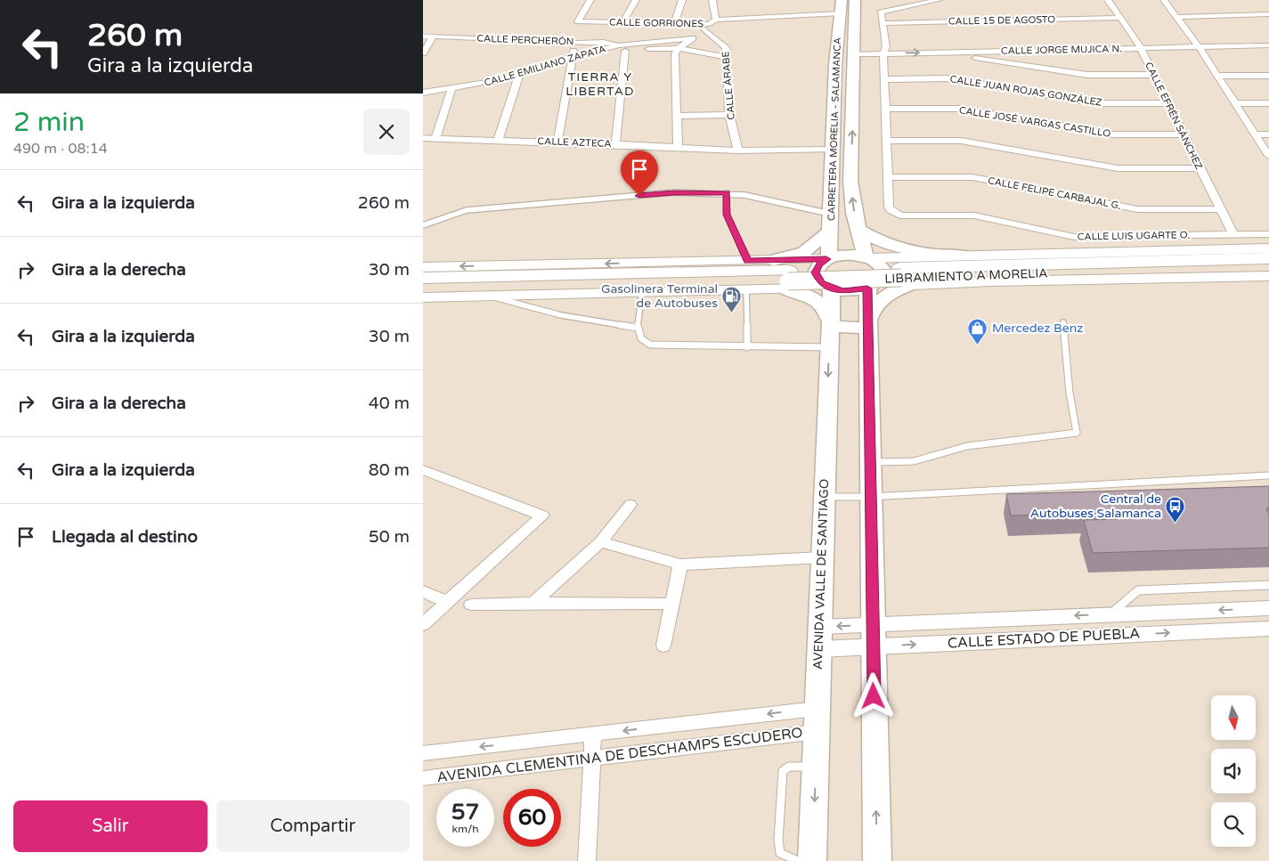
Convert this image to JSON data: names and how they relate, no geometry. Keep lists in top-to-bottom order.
{
  "streets": {
    "highway": ["LIBRAMIENTO A MORELIA"],
    "main road": ["CARRETERA MORELIA - SALAMANCA", "AVENIDA VALLE DE SANTIAGO"],
    "street": [
      "CALLE 15 DE AGOSTO",
      "CALLE GORRIONES",
      "CALLE PERCHERÓN",
      "CALLE JORGE MUJICA N.",
      "CALLE EMILIANO ZAPATA",
      "CALLE ÁRABE",
      "CALLE JUAN ROJAS GONZÁLEZ",
      "CALLE EFRÉN SÁNCHEZ",
      "CALLE JOSÉ VARGAS CASTILLO",
      "CALLE AZTECA",
      "CALLE FELIPE CARBAJAL G.",
      "CALLE LUIS UGARTE O.",
      "CALLE ESTADO DE PUEBLA",
      "AVENIDA CLEMENTINA DE DESCHAMPS ESCUDERO"
    ]
  },
  "crossings": [
    ["CALLE 15 DE AGOSTO", "CALLE EFRÉN SÁNCHEZ"],
    ["CALLE GORRIONES", "CALLE ÁRABE"],
    ["CALLE GORRIONES", "CARRETERA MORELIA - SALAMANCA"],
    ["CALLE PERCHERÓN", "CALLE EMILIANO ZAPATA"],
    ["CALLE JORGE MUJICA N.", "CALLE EFRÉN SÁNCHEZ"],
    ["CALLE JORGE MUJICA N.", "CARRETERA MORELIA - SALAMANCA"],
    ["CALLE EMILIANO ZAPATA", "CALLE ÁRABE"],
    ["CALLE ÁRABE", "CALLE AZTECA"],
    ["CALLE JUAN ROJAS GONZÁLEZ", "CALLE EFRÉN SÁNCHEZ"],
    ["CALLE EFRÉN SÁNCHEZ", "CALLE JOSÉ VARGAS CASTILLO"],
    ["CALLE EFRÉN SÁNCHEZ", "CALLE FELIPE CARBAJAL G."],
    ["CALLE EFRÉN SÁNCHEZ", "CALLE LUIS UGARTE O."],
    ["CARRETERA MORELIA - SALAMANCA", "CALLE AZTECA"],
    ["CALLE FELIPE CARBAJAL G.", "CALLE LUIS UGARTE O."],
    ["AVENIDA VALLE DE SANTIAGO", "CALLE ESTADO DE PUEBLA"],
    ["AVENIDA VALLE DE SANTIAGO", "AVENIDA CLEMENTINA DE DESCHAMPS ESCUDERO"]
  ],
  "districts": ["TIERRA Y LIBERTAD"],
  "places": {
    "fuel station": ["Gasolinera Terminal de Autobuses"],
    "shop": ["Mercedez Benz"],
    "bus stop": ["Central de Autobuses Salamanca"]
  },
  "north": "bottom",
  "page": {
    "turn": ["260 m", "Gira a la izquierda"],
    "heading": ["2 min", "490 m · 08:14"],
    "list": [
      {
        "name": "Gira a la izquierda",
        "value": "260 m"
      },
      {
        "name": "Gira a la derecha",
        "value": "30 m"
      },
      {
        "name": "Gira a la izquierda",
        "value": "30 m"
      },
      {
        "name": "Gira a la derecha",
        "value": "40 m"
      },
      {
        "name": "Gira a la izquierda",
        "value": "80 m"
      },
      {
        "name": "Llegada al destino",
        "value": "50 m"
      }
    ],
    "speed": "57 km/h",
    "limit": "60",
    "buttons": ["Salir", "Compartir"]
  }
}
